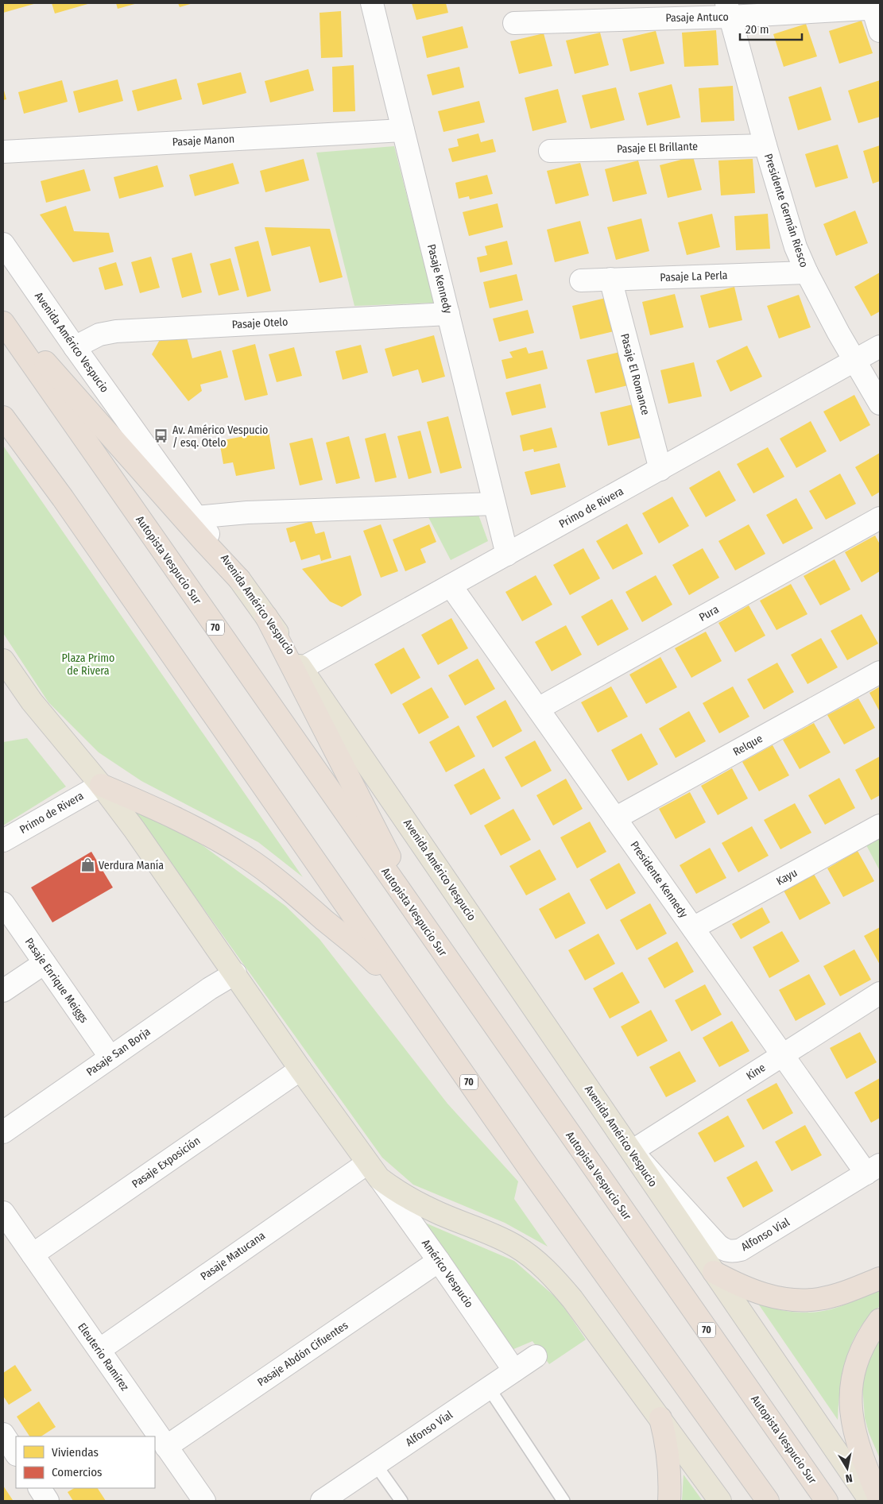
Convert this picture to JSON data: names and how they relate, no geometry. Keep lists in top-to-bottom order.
{
  "streets": {
    "highway": ["Autopista Vespucio Sur", "70"],
    "main road": ["Avenida Américo Vespucio"],
    "street": [
      "Pasaje Antuco",
      "Pasaje Manon",
      "Pasaje El Brillante",
      "Presidente Germán Riesco",
      "Pasaje La Perla",
      "Pasaje Kennedy",
      "Pasaje Otelo",
      "Pasaje El Romance",
      "Primo de Rivera",
      "Pura",
      "Relque",
      "Kayu",
      "Presidente Kennedy",
      "Pasaje Enrique Meiggs",
      "Pasaje San Borja",
      "Kine",
      "Pasaje Exposición",
      "Alfonso Vial",
      "Pasaje Matucana",
      "Américo Vespucio",
      "Pasaje Abdón Cifuentes",
      "Eleuterio Ramírez"
    ]
  },
  "crossings": [
    ["Pasaje Antuco", "Presidente Germán Riesco"],
    ["Pasaje Manon", "Pasaje Kennedy"],
    ["Pasaje El Brillante", "Presidente Germán Riesco"],
    ["Presidente Germán Riesco", "Pasaje La Perla"],
    ["Presidente Germán Riesco", "Primo de Rivera"],
    ["Pasaje La Perla", "Pasaje El Romance"],
    ["Pasaje Kennedy", "Pasaje Otelo"],
    ["Pasaje Kennedy", "Primo de Rivera"],
    ["Pasaje Otelo", "Avenida Américo Vespucio"],
    ["Avenida Américo Vespucio", "Primo de Rivera"],
    ["Avenida Américo Vespucio", "Kine"],
    ["Avenida Américo Vespucio", "Alfonso Vial"],
    ["Pasaje El Romance", "Primo de Rivera"],
    ["Primo de Rivera", "Presidente Kennedy"],
    ["Pura", "Presidente Kennedy"],
    ["Relque", "Presidente Kennedy"],
    ["Kayu", "Presidente Kennedy"],
    ["Presidente Kennedy", "Kine"],
    ["Presidente Kennedy", "Alfonso Vial"],
    ["Pasaje Enrique Meiggs", "Pasaje San Borja"],
    ["Kine", "Alfonso Vial"],
    ["Pasaje Exposición", "Eleuterio Ramírez"],
    ["Alfonso Vial", "Américo Vespucio"],
    ["Pasaje Matucana", "Américo Vespucio"],
    ["Pasaje Matucana", "Eleuterio Ramírez"],
    ["Américo Vespucio", "Pasaje Abdón Cifuentes"],
    ["Pasaje Abdón Cifuentes", "Eleuterio Ramírez"]
  ],
  "parks": ["Plaza Primo de Rivera"],
  "places": {
    "bus stop": ["Av. Américo Vespucio / esq. Otelo"],
    "shop": ["Verdura Manía"]
  },
  "legend": ["Viviendas", "Comercios"],
  "scale_bar": "20 m",
  "north": "bottom"
}
